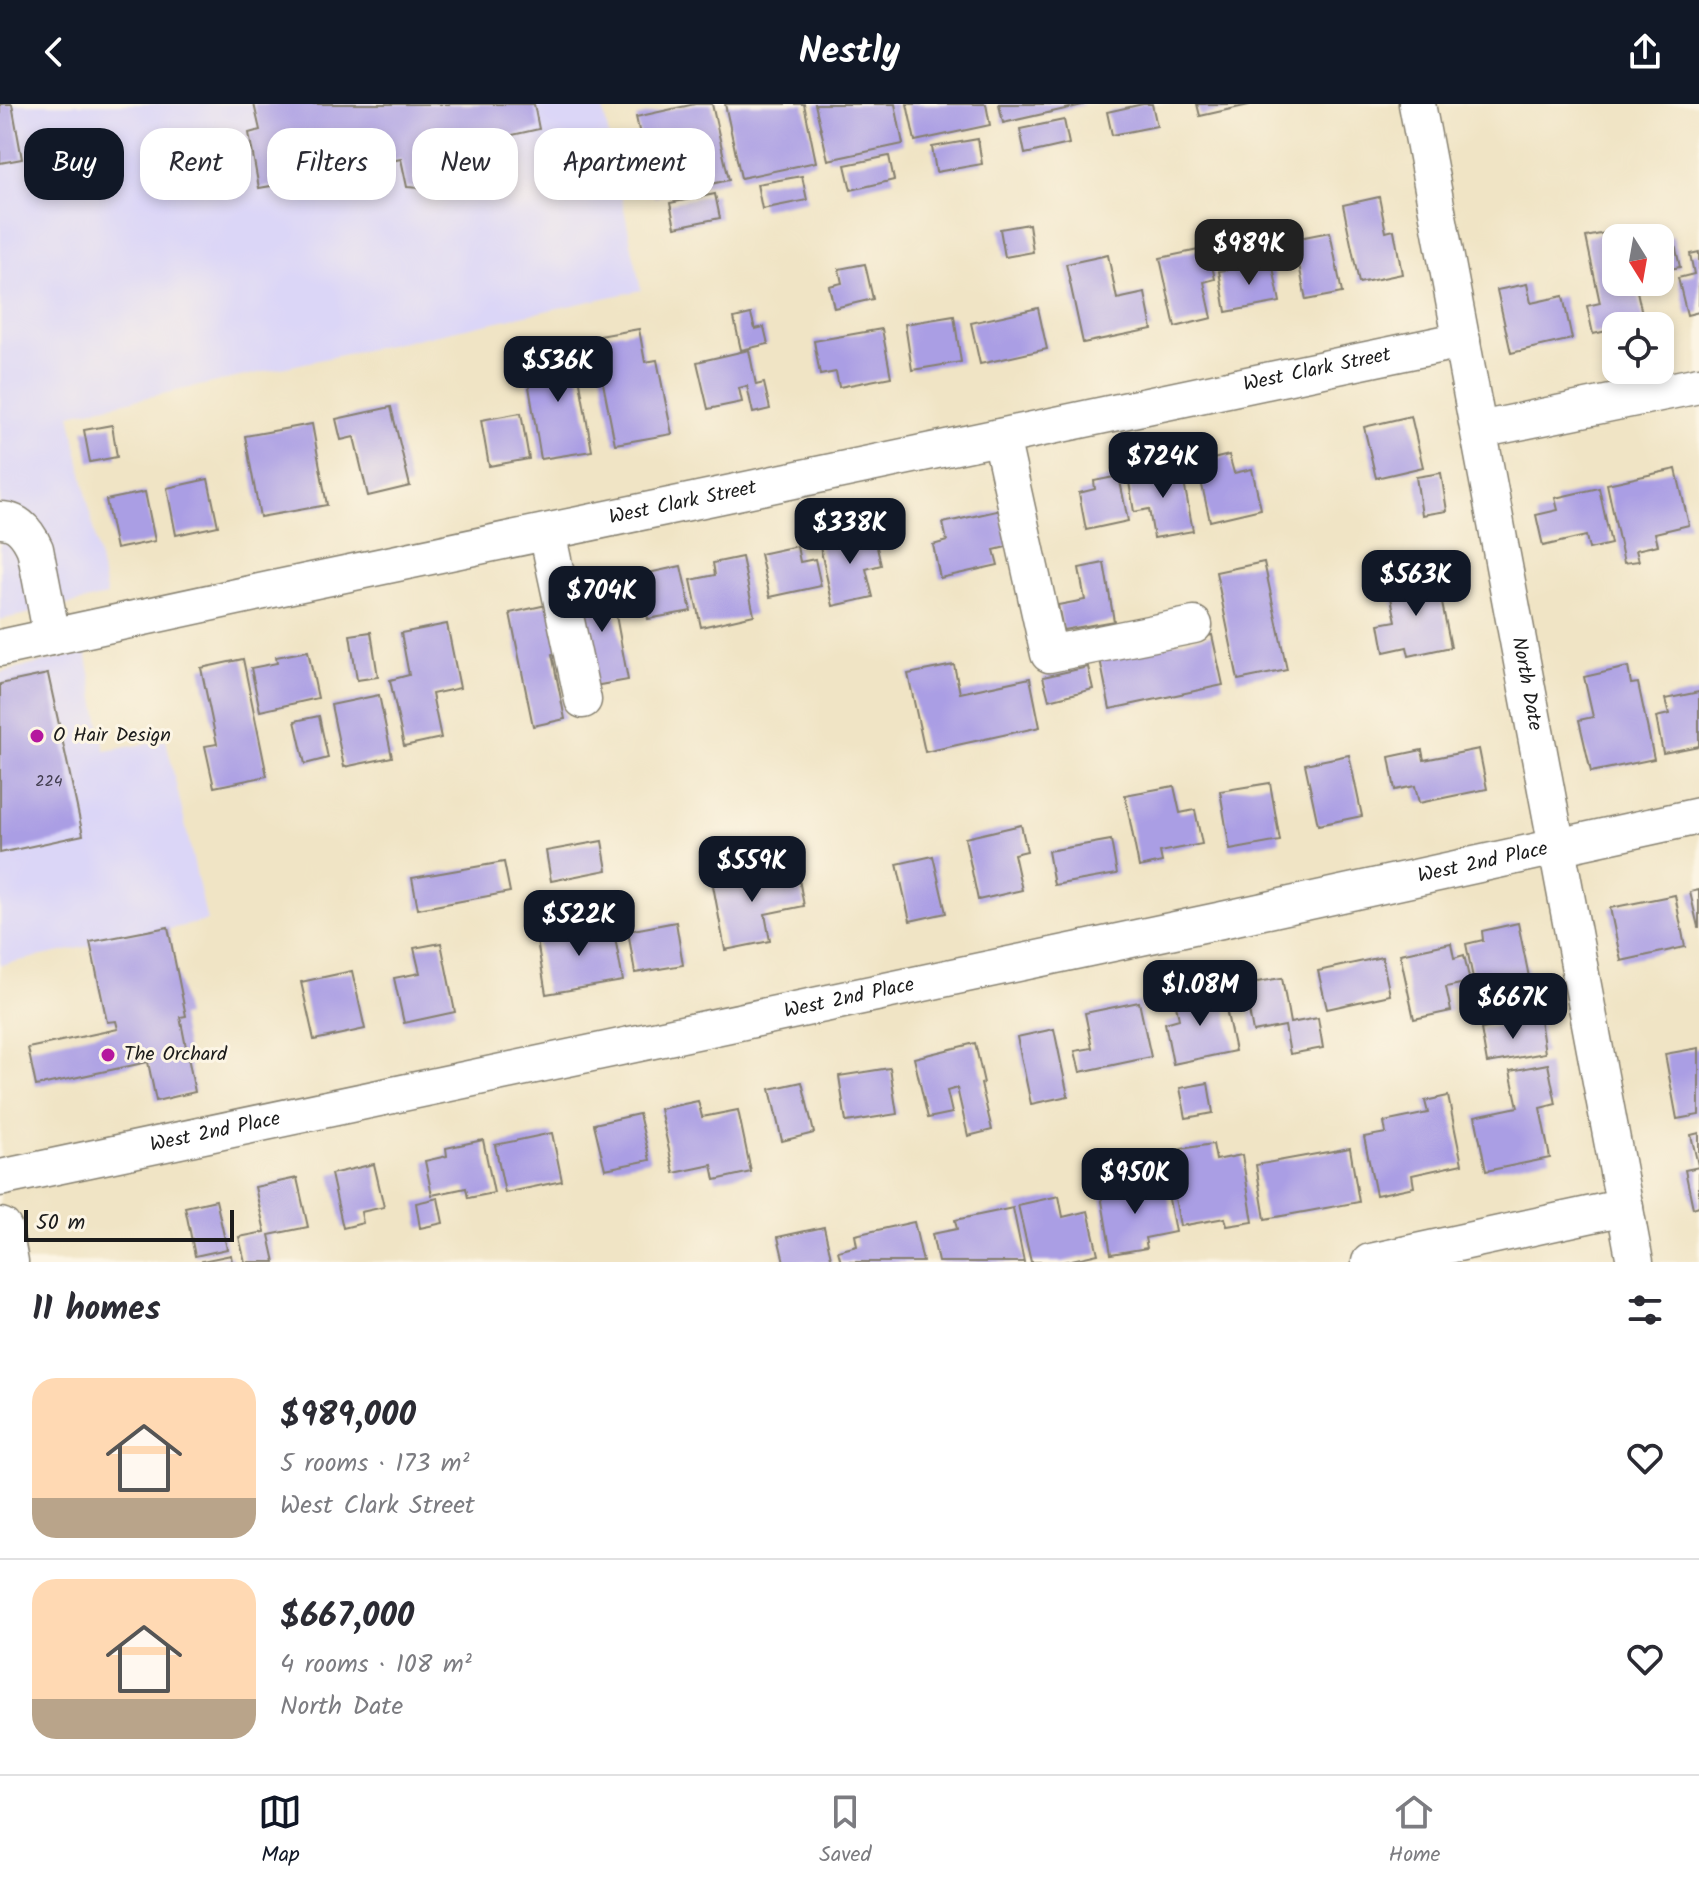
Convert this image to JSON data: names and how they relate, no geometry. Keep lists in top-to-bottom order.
{
  "streets": {
    "street": ["West Clark Street", "North Date", "West 2nd Place"]
  },
  "crossings": [
    ["West Clark Street", "North Date"],
    ["North Date", "West 2nd Place"]
  ],
  "places": ["O Hair Design", "The Orchard"],
  "house_numbers": ["224"],
  "scale_bar": "50 m",
  "north": "bottom",
  "page": {
    "header": "Nestly",
    "chip": [
      "Buy",
      "Rent",
      "Filters",
      "New",
      "Apartment"
    ],
    "price": [
      "$989K",
      "$536K",
      "$724K",
      "$338K",
      "$563K",
      "$704K",
      "$559K",
      "$522K",
      "$1.08M",
      "$667K",
      "$950K"
    ],
    "scale": "50 m",
    "heading": "11 homes",
    "list": [
      {
        "name": "$989,000",
        "note": "5 rooms · 173 m² · West Clark Street"
      },
      {
        "name": "$667,000",
        "note": "4 rooms · 108 m² · North Date"
      }
    ],
    "tabs": ["Map", "Saved", "Home"]
  }
}
